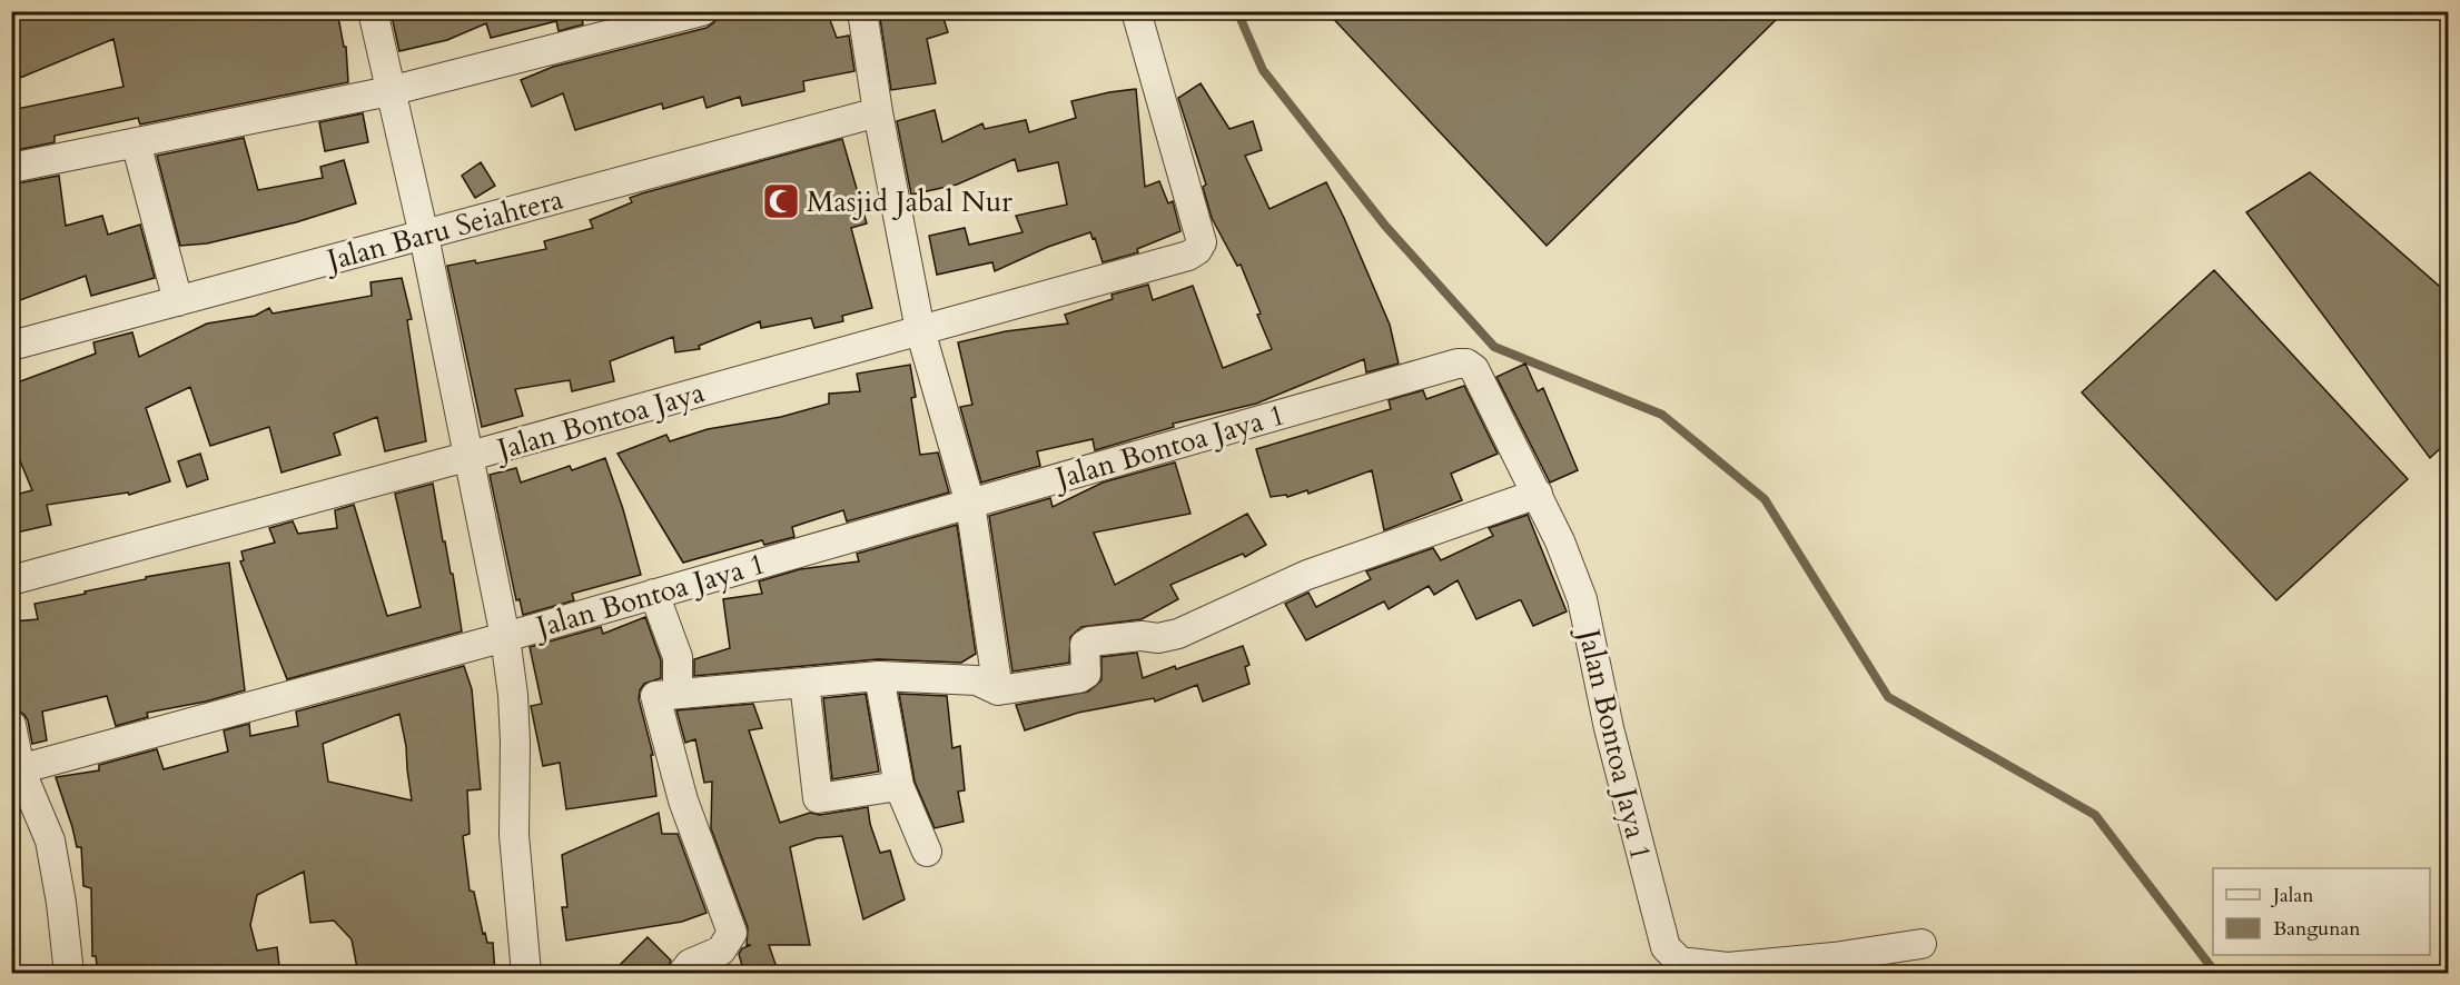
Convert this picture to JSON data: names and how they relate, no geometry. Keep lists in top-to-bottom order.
{
  "streets": {
    "street": ["Jalan Baru Seiahtera", "Jalan Bontoa Jaya", "Jalan Bontoa Jaya 1"]
  },
  "places": {
    "mosque": ["Masjid Jabal Nur"]
  },
  "legend": ["Jalan", "Bangunan"]
}
